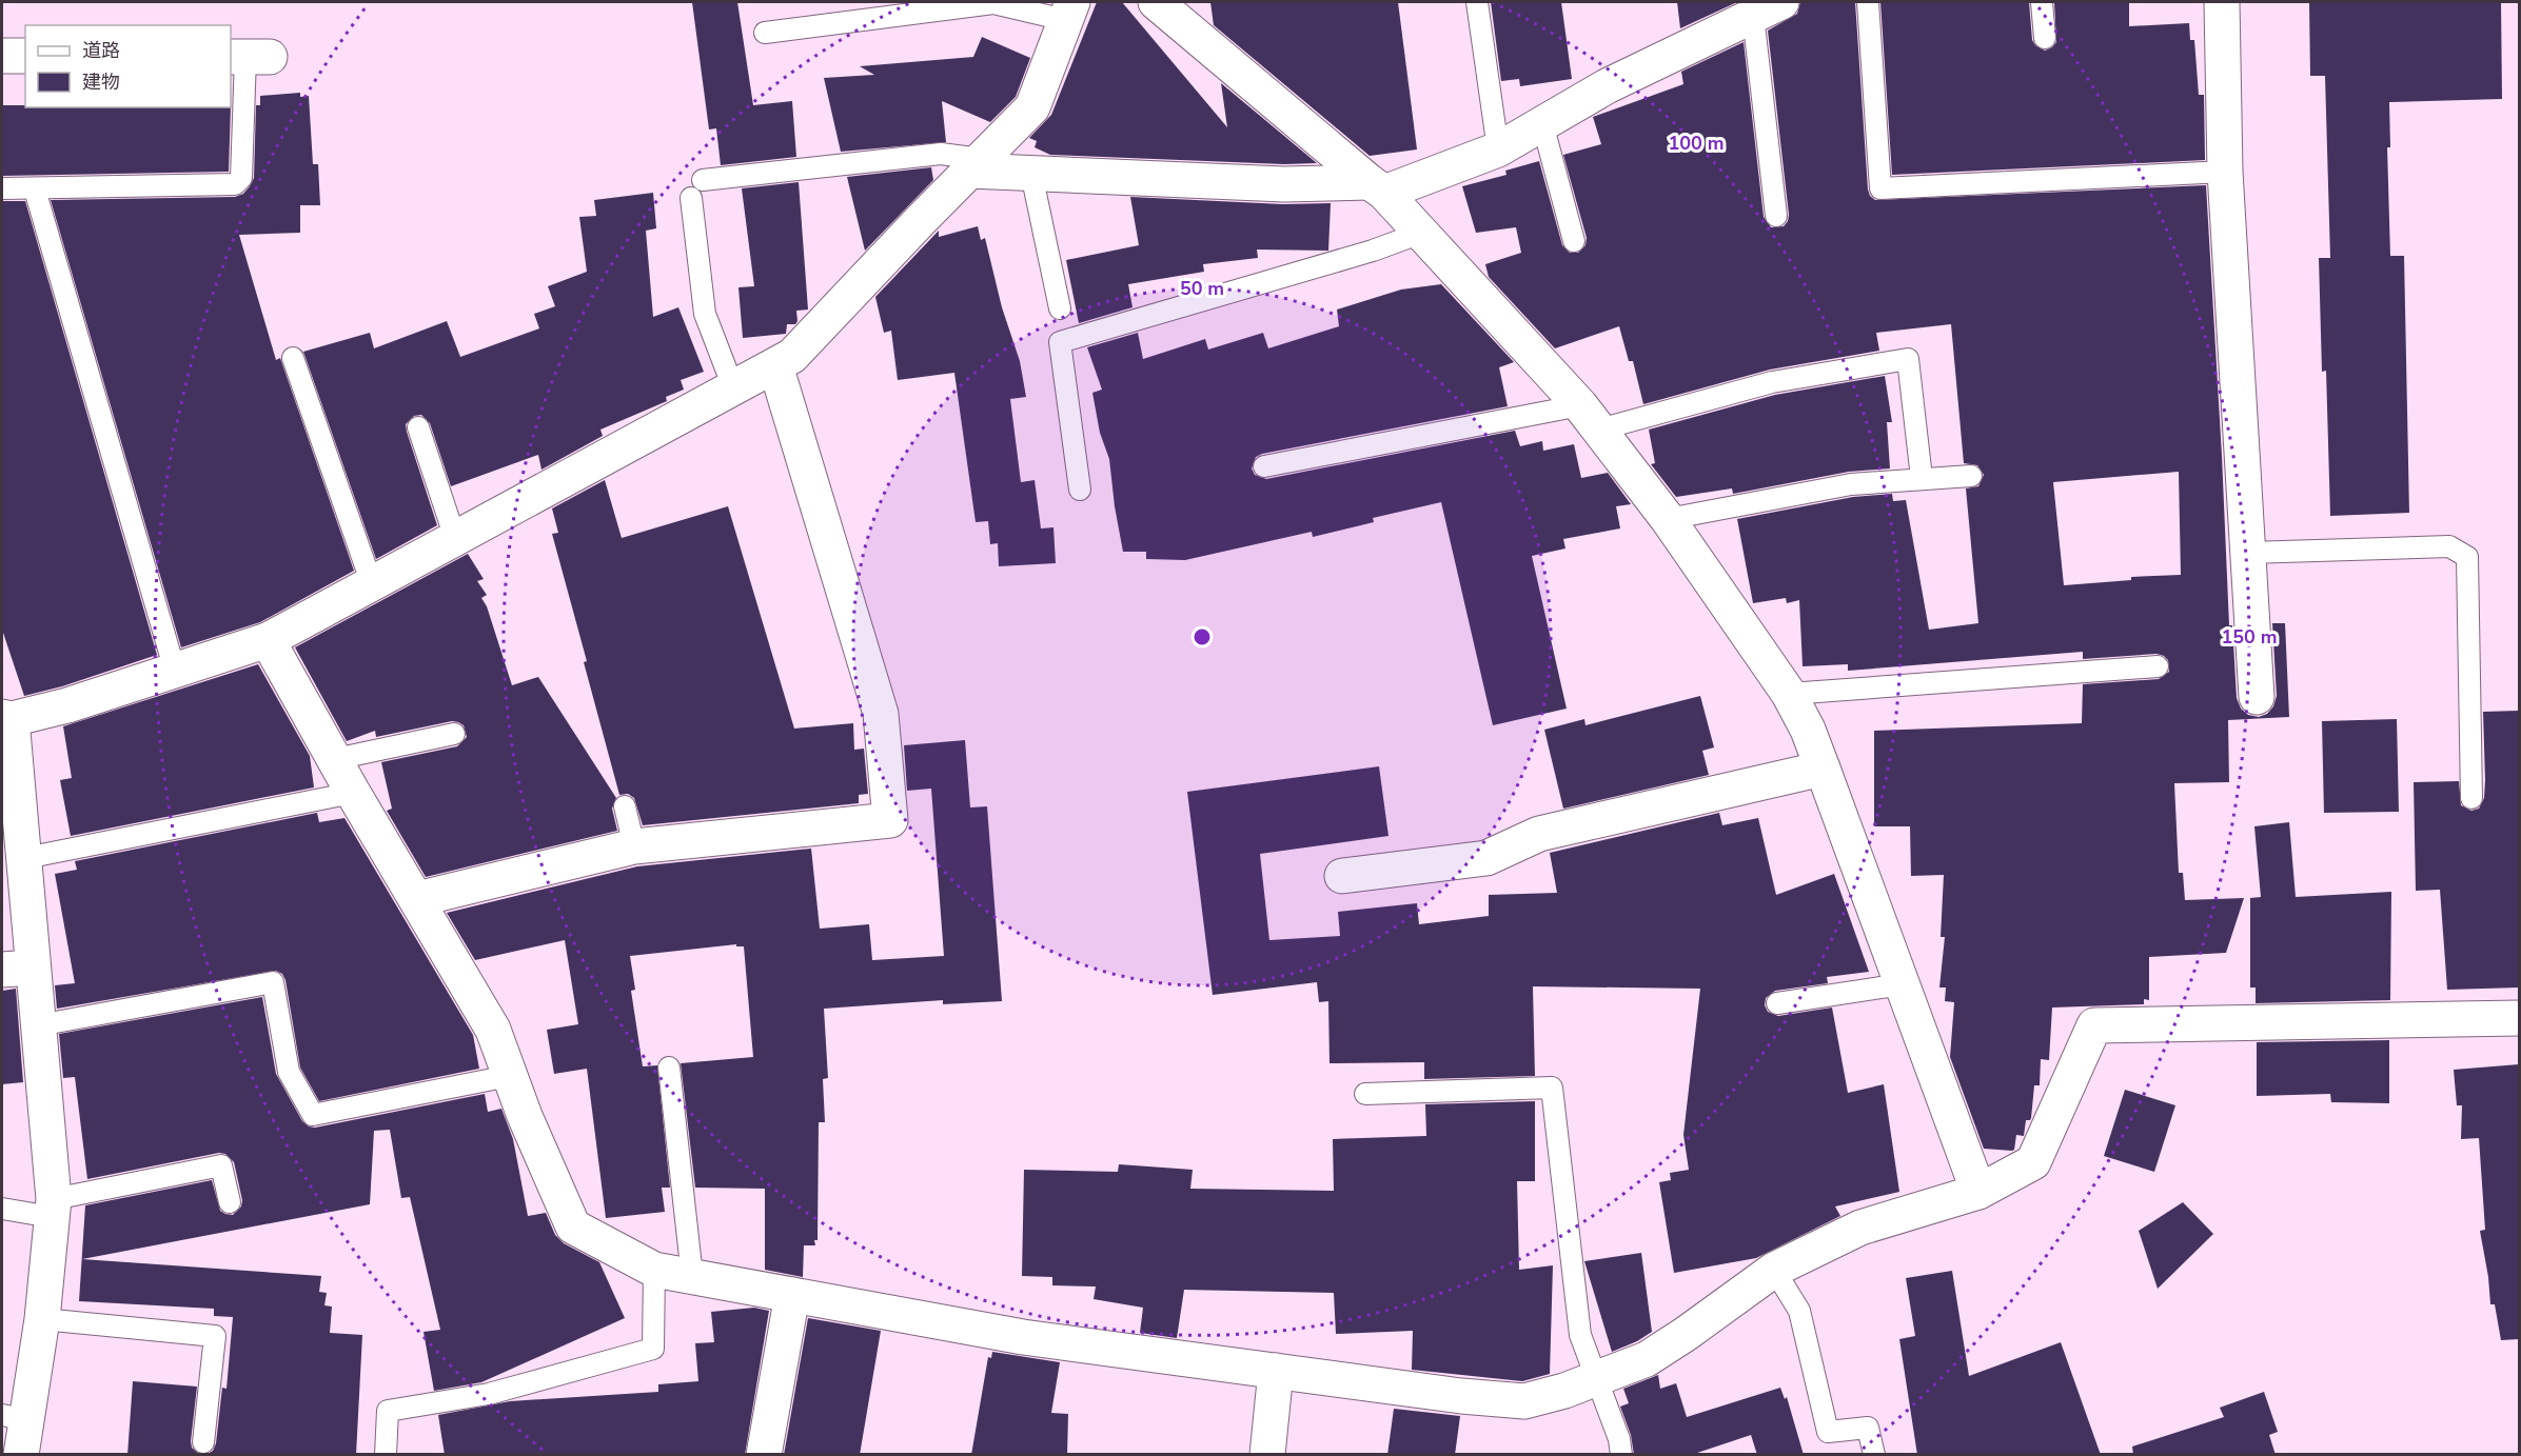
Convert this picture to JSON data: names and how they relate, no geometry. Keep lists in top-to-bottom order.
{
  "legend": ["道路", "建物"],
  "rings": ["100 m", "50 m", "150 m"]
}
